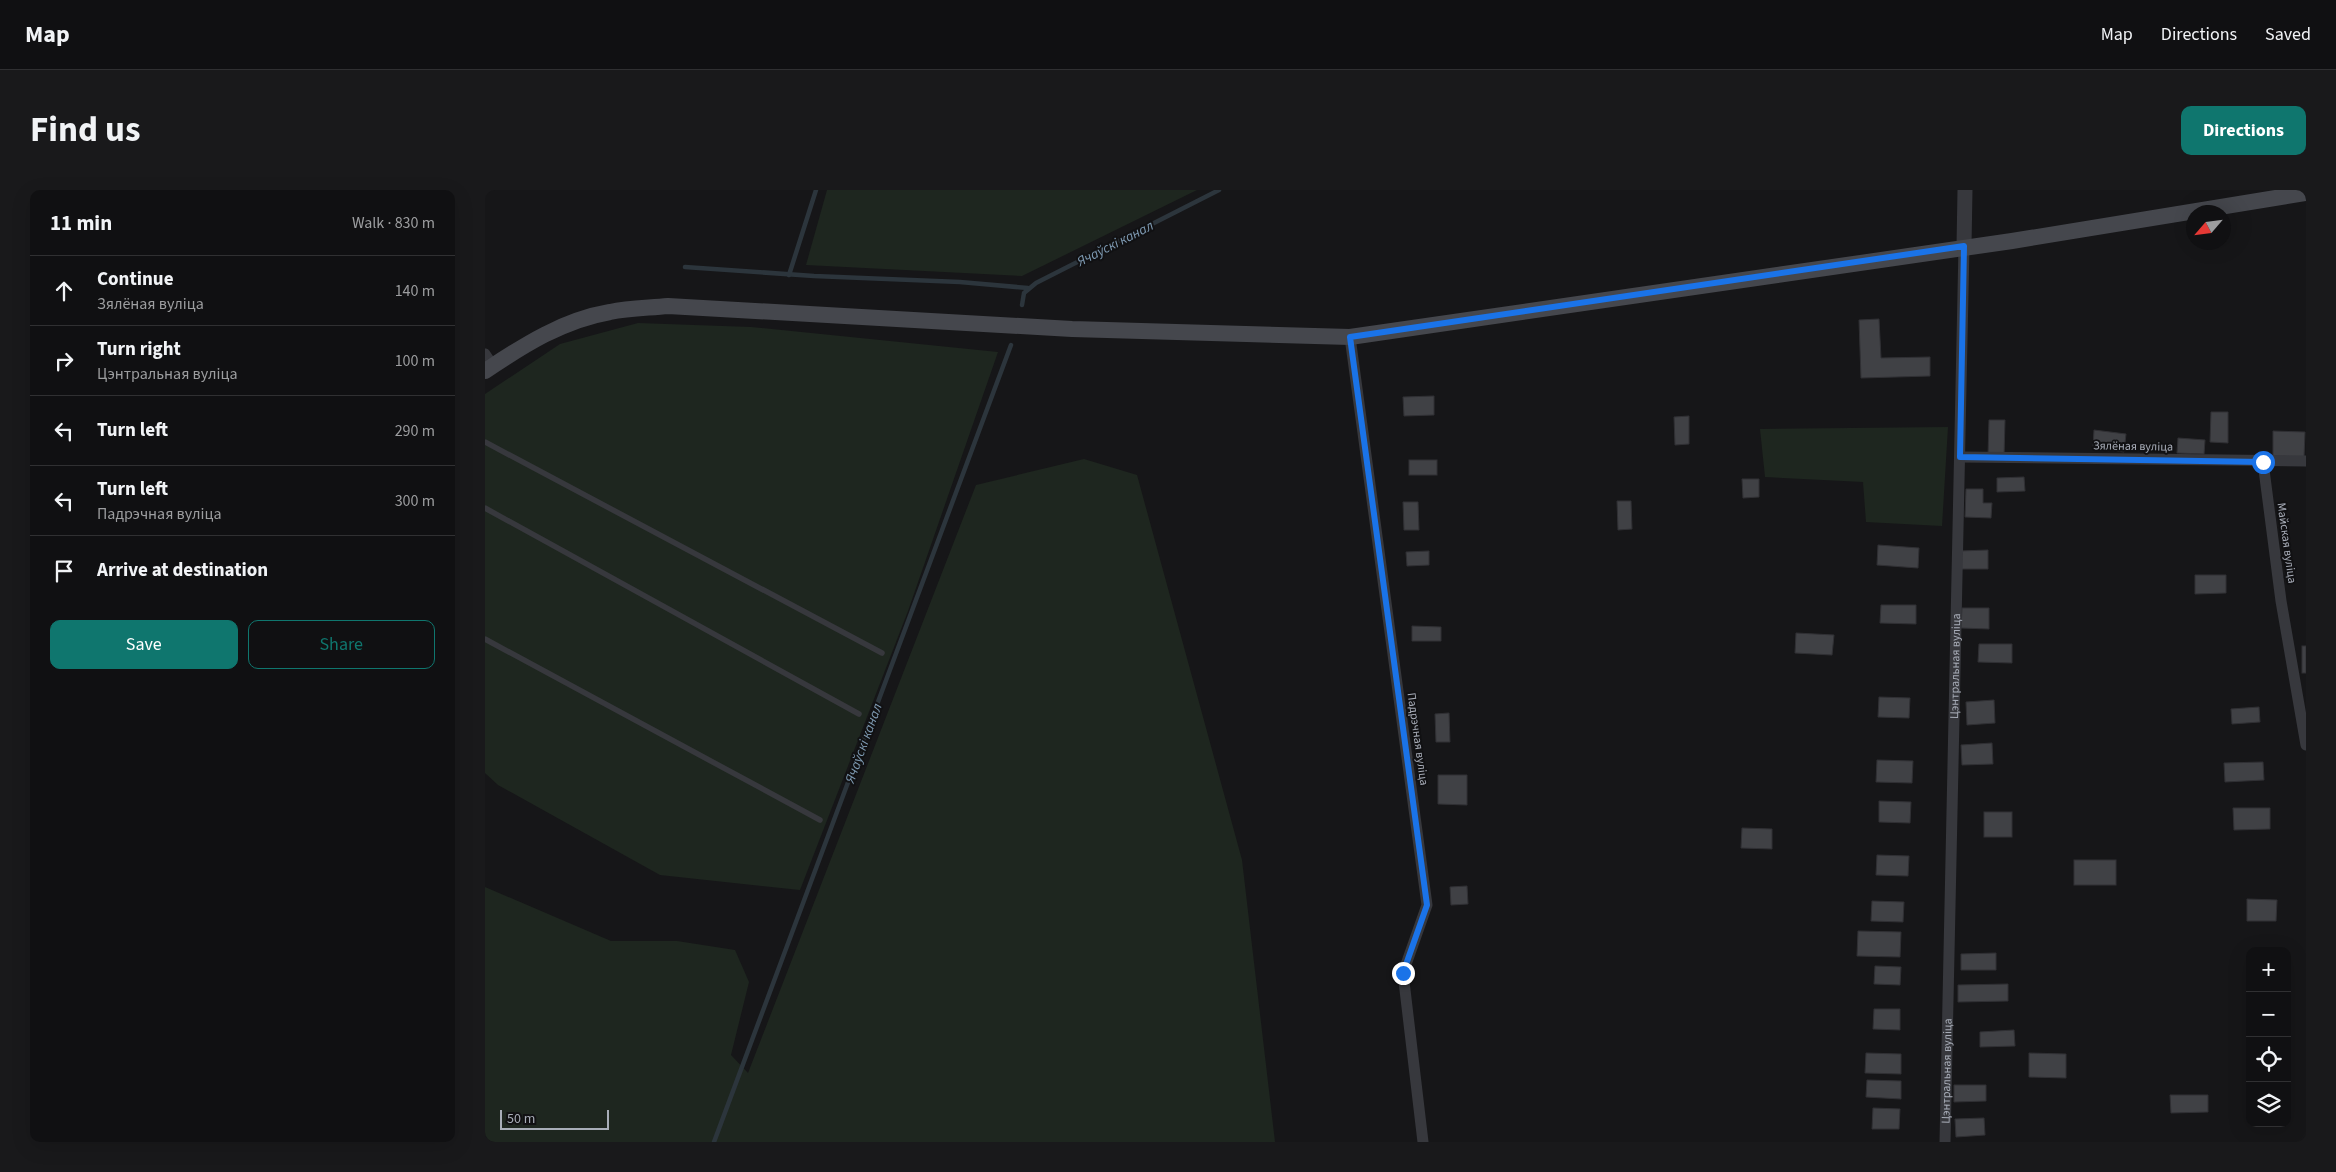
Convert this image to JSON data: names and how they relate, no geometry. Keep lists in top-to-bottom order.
{
  "streets": {
    "street": [
      "Зялёная вуліца",
      "Майская вуліца",
      "Цэнтральная вуліца",
      "Падрэчная вуліца"
    ]
  },
  "crossings": [
    ["Зялёная вуліца", "Майская вуліца"],
    ["Зялёная вуліца", "Цэнтральная вуліца"]
  ],
  "water": ["Ячаўскі канал"],
  "scale_bar": "50 m",
  "north": "bottom left",
  "page": {
    "header": "Map",
    "nav": ["Map", "Directions", "Saved"],
    "title": "Find us",
    "buttons": [
      "Directions",
      ["Save", "Share"]
    ],
    "heading": ["11 min", "Walk · 830 m"],
    "list": [
      ["Continue", "Зялёная вуліца", "140 m"],
      ["Turn right", "Цэнтральная вуліца", "100 m"],
      ["Turn left", "290 m"],
      ["Turn left", "Падрэчная вуліца", "300 m"],
      "Arrive at destination"
    ],
    "map_buttons": ["+", "−"],
    "scale": "50 m"
  }
}
